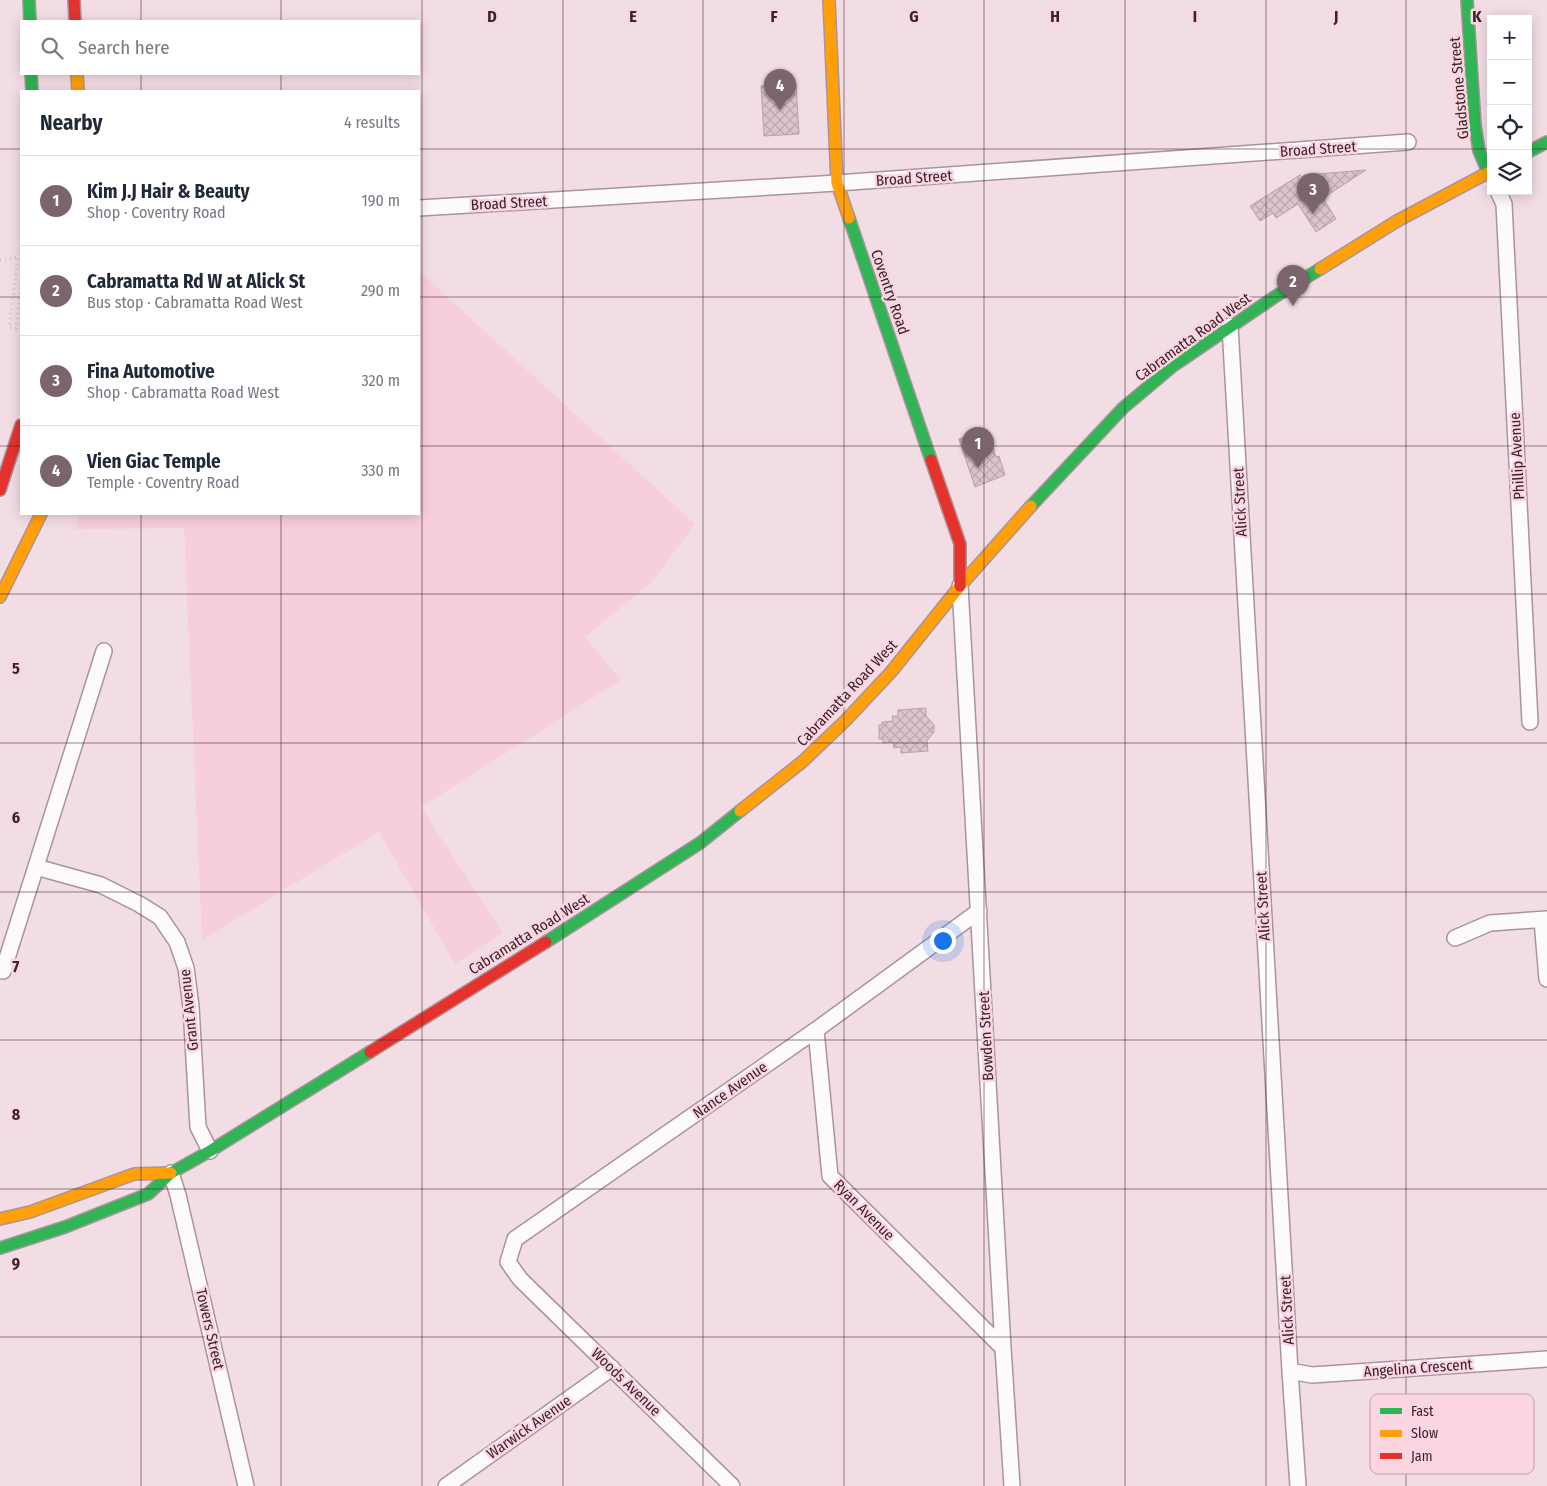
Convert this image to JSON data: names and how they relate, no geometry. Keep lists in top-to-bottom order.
{
  "streets": {
    "main road": ["Gladstone Street", "Coventry Road", "Cabramatta Road West"],
    "street": [
      "Broad Street",
      "Phillip Avenue",
      "Alick Street",
      "Grant Avenue",
      "Bowden Street",
      "Nance Avenue",
      "Ryan Avenue",
      "Towers Street",
      "Angelina Crescent",
      "Woods Avenue",
      "Warwick Avenue"
    ]
  },
  "crossings": [
    ["Broad Street", "Coventry Road"],
    ["Coventry Road", "Cabramatta Road West"],
    ["Coventry Road", "Bowden Street"],
    ["Cabramatta Road West", "Alick Street"],
    ["Cabramatta Road West", "Grant Avenue"],
    ["Cabramatta Road West", "Bowden Street"],
    ["Cabramatta Road West", "Towers Street"],
    ["Alick Street", "Angelina Crescent"],
    ["Bowden Street", "Nance Avenue"],
    ["Bowden Street", "Ryan Avenue"],
    ["Nance Avenue", "Ryan Avenue"],
    ["Nance Avenue", "Woods Avenue"],
    ["Woods Avenue", "Warwick Avenue"]
  ],
  "legend": ["Fast", "Slow", "Jam"],
  "page": {
    "map_buttons": ["+", "−"],
    "search": "Search here",
    "pins": [
      "4",
      "3",
      "2",
      "1"
    ],
    "heading": ["Nearby", "4 results"],
    "list": [
      {
        "mark": "1",
        "name": "Kim J.J Hair & Beauty",
        "note": "Shop · Coventry Road",
        "value": "190 m"
      },
      {
        "mark": "2",
        "name": "Cabramatta Rd W at Alick St",
        "note": "Bus stop · Cabramatta Road West",
        "value": "290 m"
      },
      {
        "mark": "3",
        "name": "Fina Automotive",
        "note": "Shop · Cabramatta Road West",
        "value": "320 m"
      },
      {
        "mark": "4",
        "name": "Vien Giac Temple",
        "note": "Temple · Coventry Road",
        "value": "330 m"
      }
    ]
  },
  "grid": {
    "columns": [
      "D",
      "E",
      "F",
      "G",
      "H",
      "I",
      "J",
      "K"
    ],
    "rows": [
      "5",
      "6",
      "7",
      "8",
      "9"
    ]
  }
}
